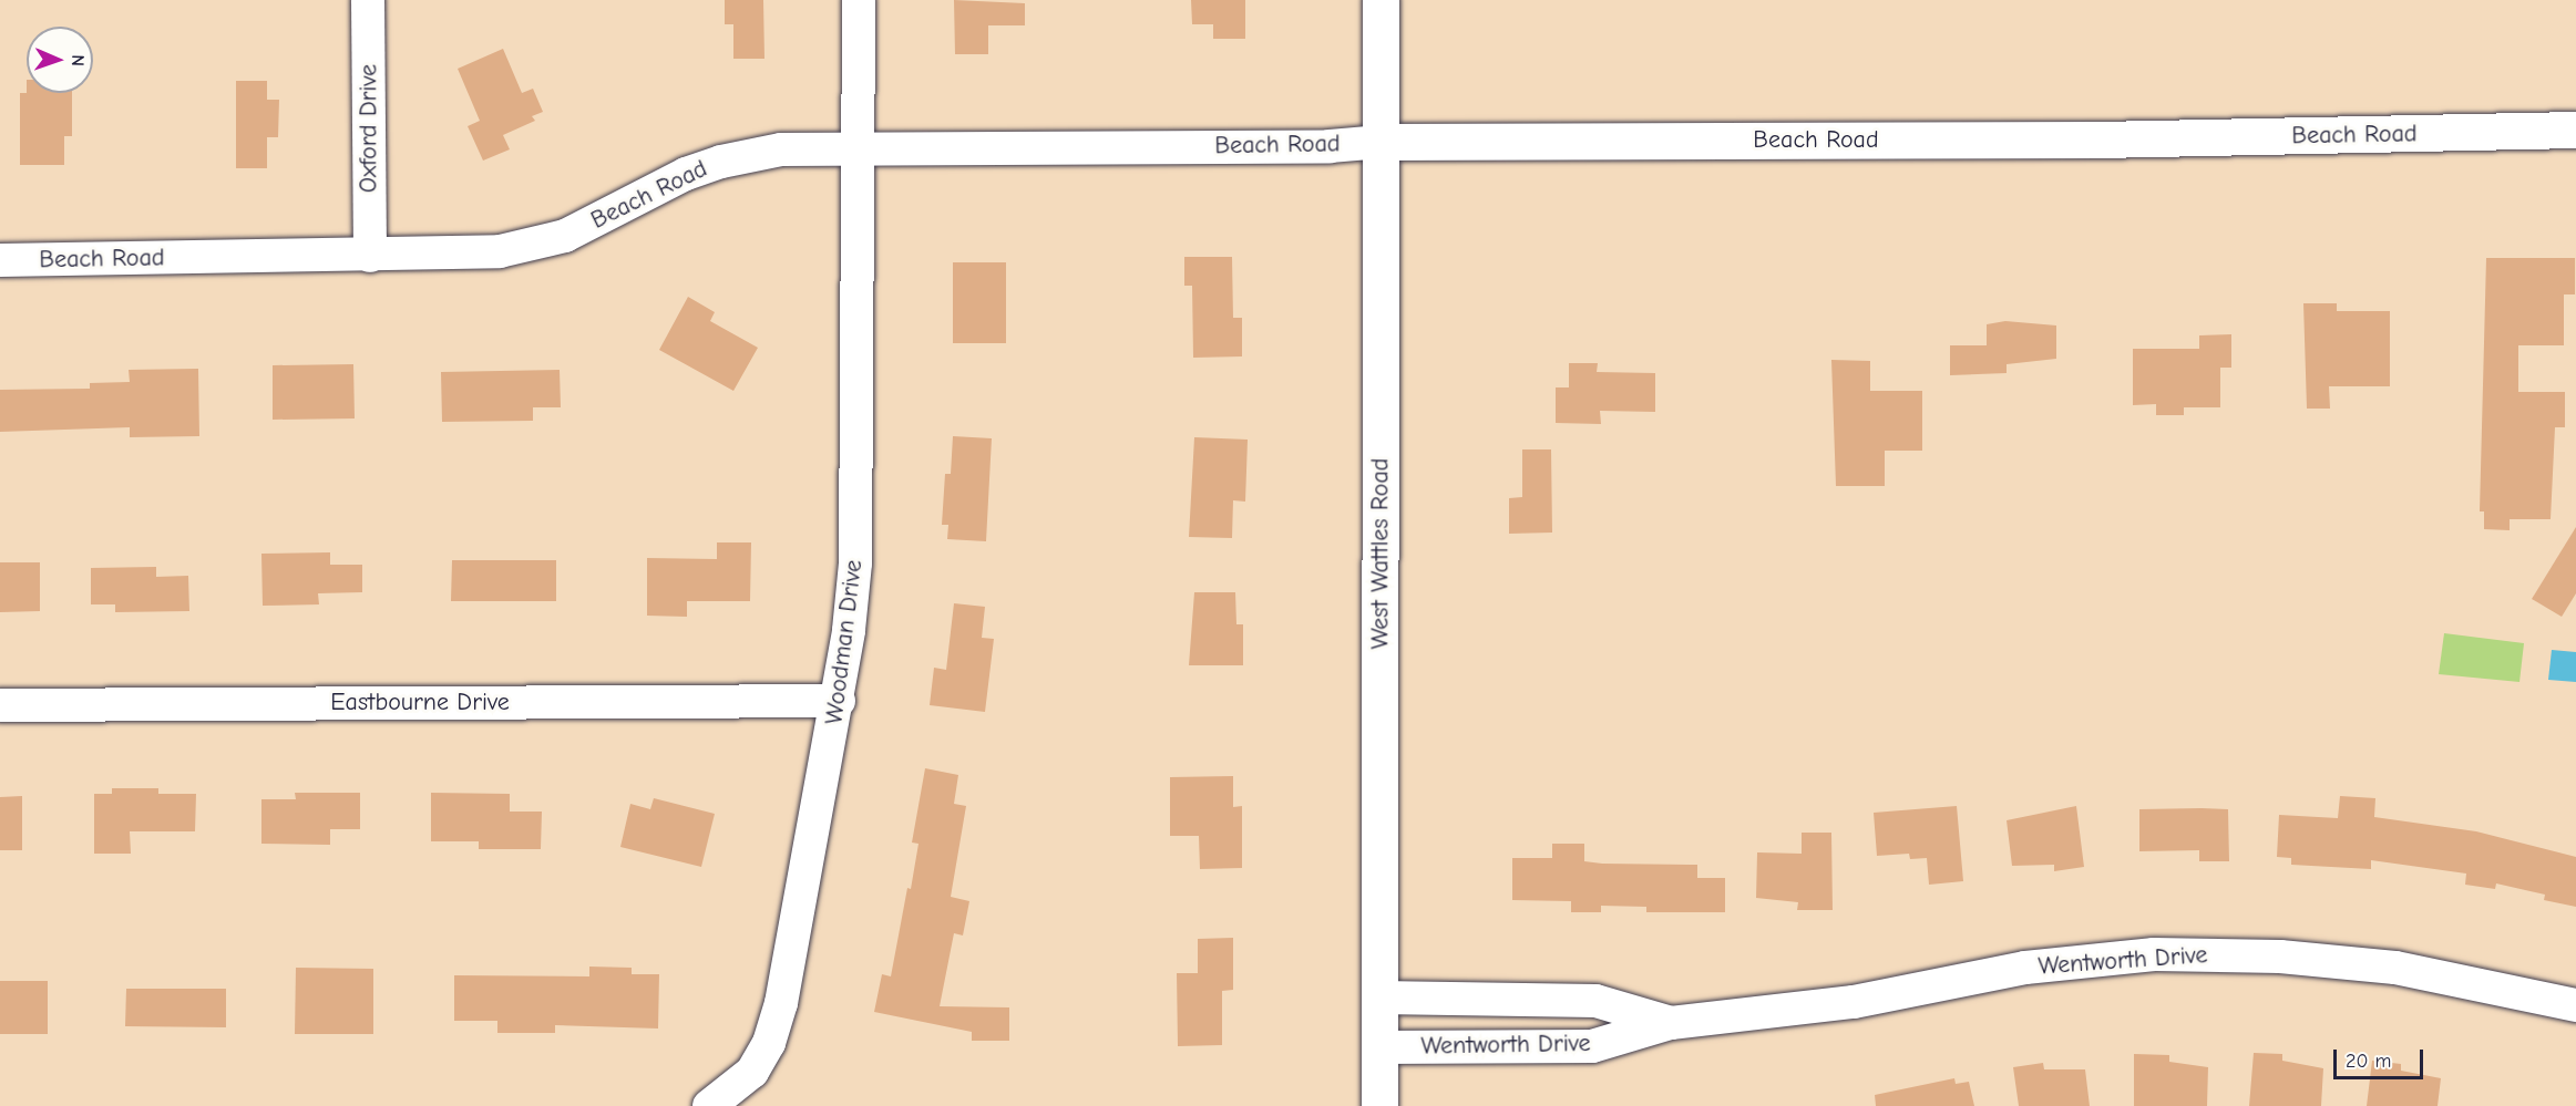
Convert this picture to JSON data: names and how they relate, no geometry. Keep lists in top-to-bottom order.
{
  "streets": {
    "street": [
      "Oxford Drive",
      "Beach Road",
      "West Wattles Road",
      "Woodman Drive",
      "Eastbourne Drive",
      "Wentworth Drive"
    ]
  },
  "crossings": [
    ["Oxford Drive", "Beach Road"],
    ["Beach Road", "West Wattles Road"],
    ["Beach Road", "Woodman Drive"],
    ["West Wattles Road", "Wentworth Drive"],
    ["Woodman Drive", "Eastbourne Drive"]
  ],
  "scale_bar": "20 m",
  "north": "right"
}
